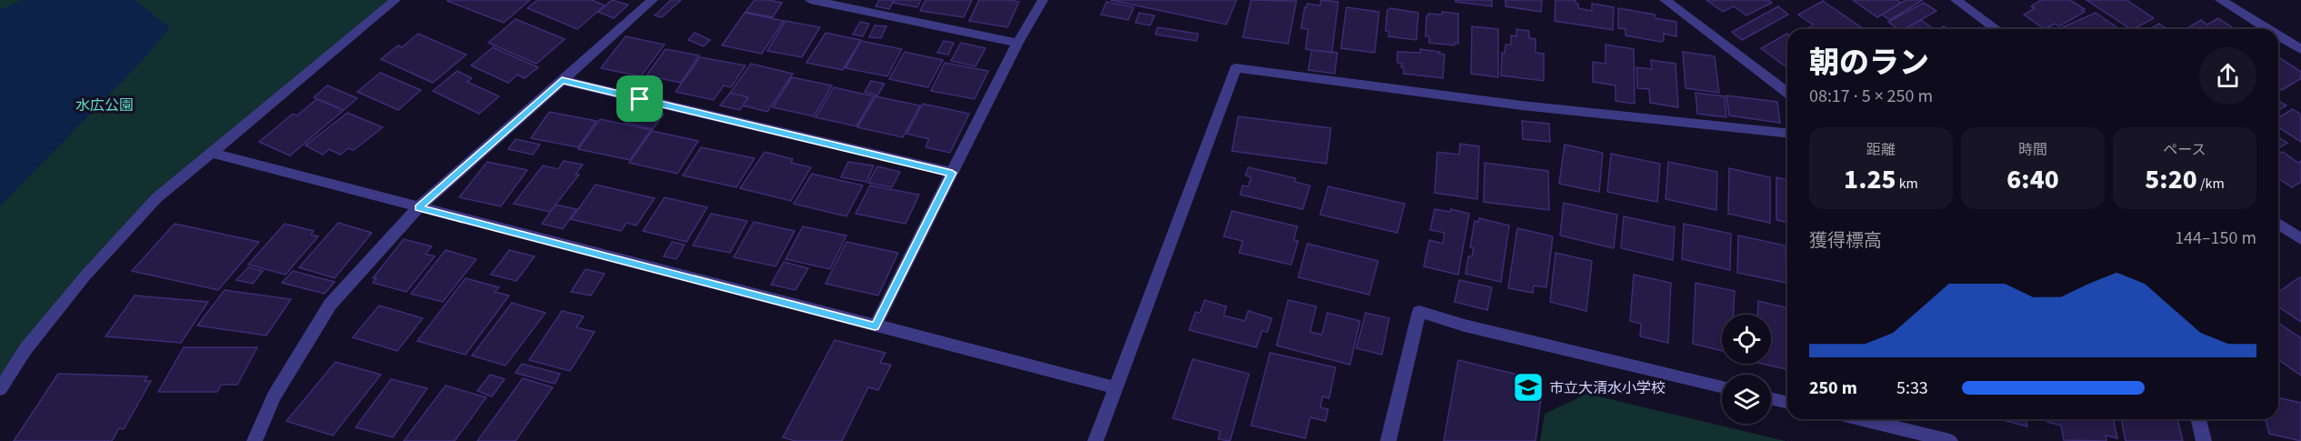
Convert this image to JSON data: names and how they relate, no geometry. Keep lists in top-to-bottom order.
{
  "parks": ["水広公園"],
  "places": {
    "school or university": ["市立大清水小学校"]
  },
  "page": {
    "heading": ["朝のラン", "08:17 · 5 × 250 m"],
    "stats": [
      ["距離", "1.25 km"],
      ["時間", "6:40"],
      ["ペース", "5:20 /km"]
    ],
    "chart": ["獲得標高", "144–150 m"],
    "list": [
      {
        "name": "250 m",
        "note": "5:33"
      }
    ]
  }
}
